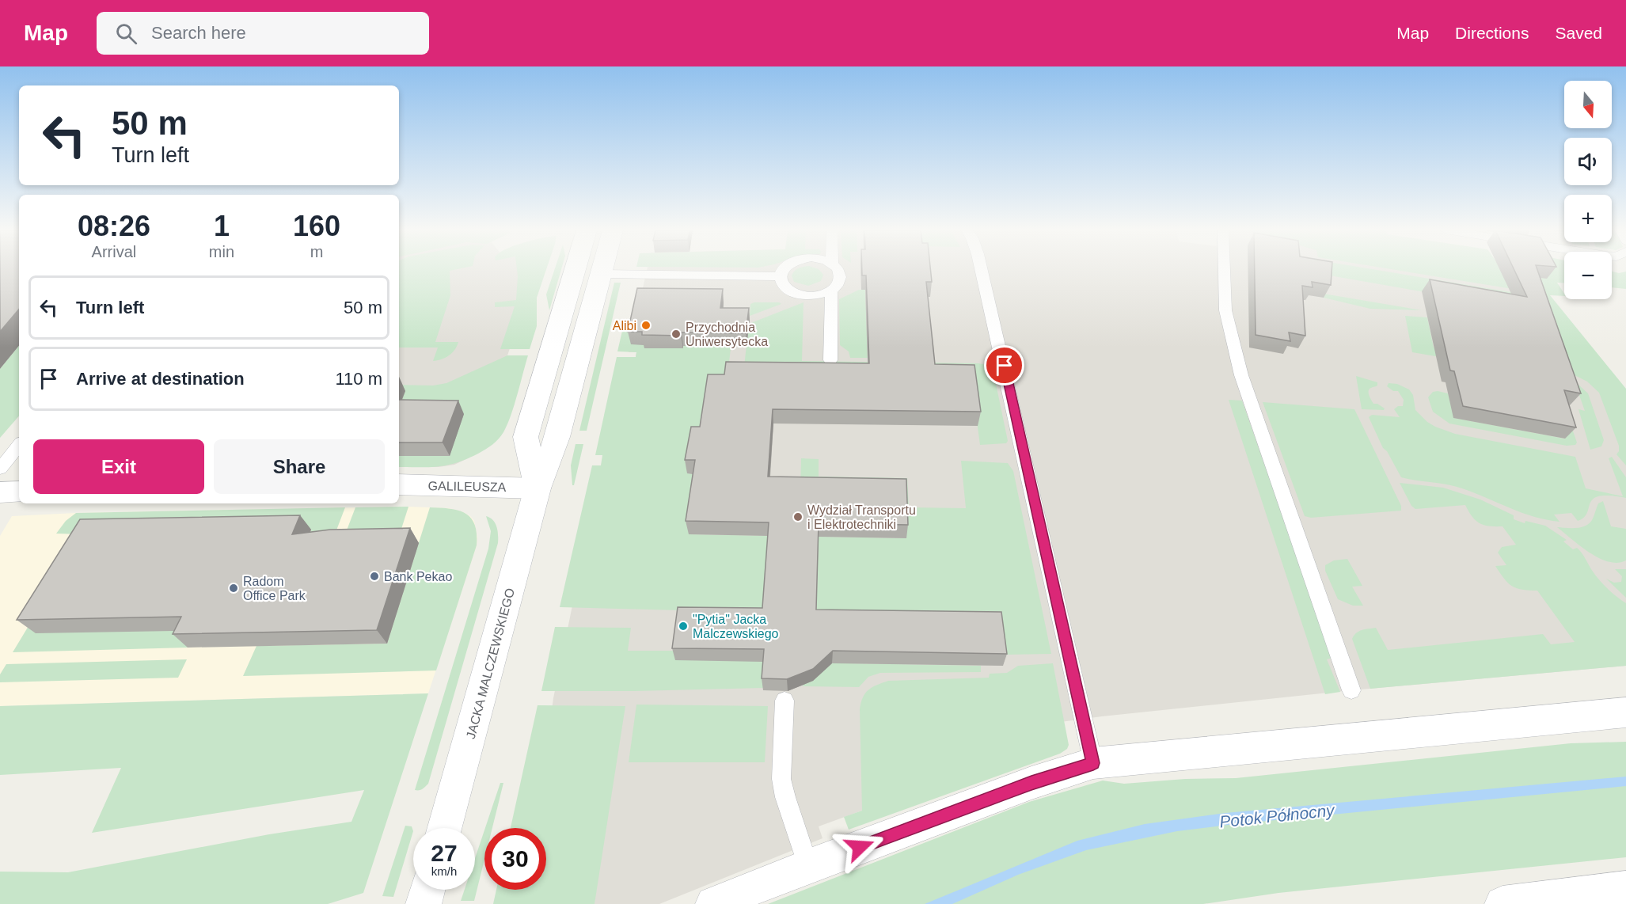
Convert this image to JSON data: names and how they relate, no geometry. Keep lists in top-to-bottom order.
{
  "streets": {
    "street": ["GALILEUSZA", "JACKA MALCZEWSKIEGO"]
  },
  "crossings": [
    ["GALILEUSZA", "JACKA MALCZEWSKIEGO"]
  ],
  "water": ["Potok Północny"],
  "places": [
    "Alibi",
    "Przychodnia Uniwersytecka",
    "Wydział Transportu i Elektrotechniki",
    "Bank Pekao",
    "Radom Office Park",
    "\"Pytia\" Jacka Malczewskiego"
  ],
  "north": "bottom",
  "page": {
    "header": "Map",
    "search": "Search here",
    "nav": ["Map", "Directions", "Saved"],
    "map_buttons": ["+", "−"],
    "turn": ["50 m", "Turn left"],
    "eta": [
      "08:26",
      "Arrival",
      "1",
      "min",
      "160",
      "m"
    ],
    "list": [
      {
        "name": "Turn left",
        "value": "50 m"
      },
      {
        "name": "Arrive at destination",
        "value": "110 m"
      }
    ],
    "buttons": ["Exit", "Share"],
    "speed": "27 km/h",
    "limit": "30"
  }
}
